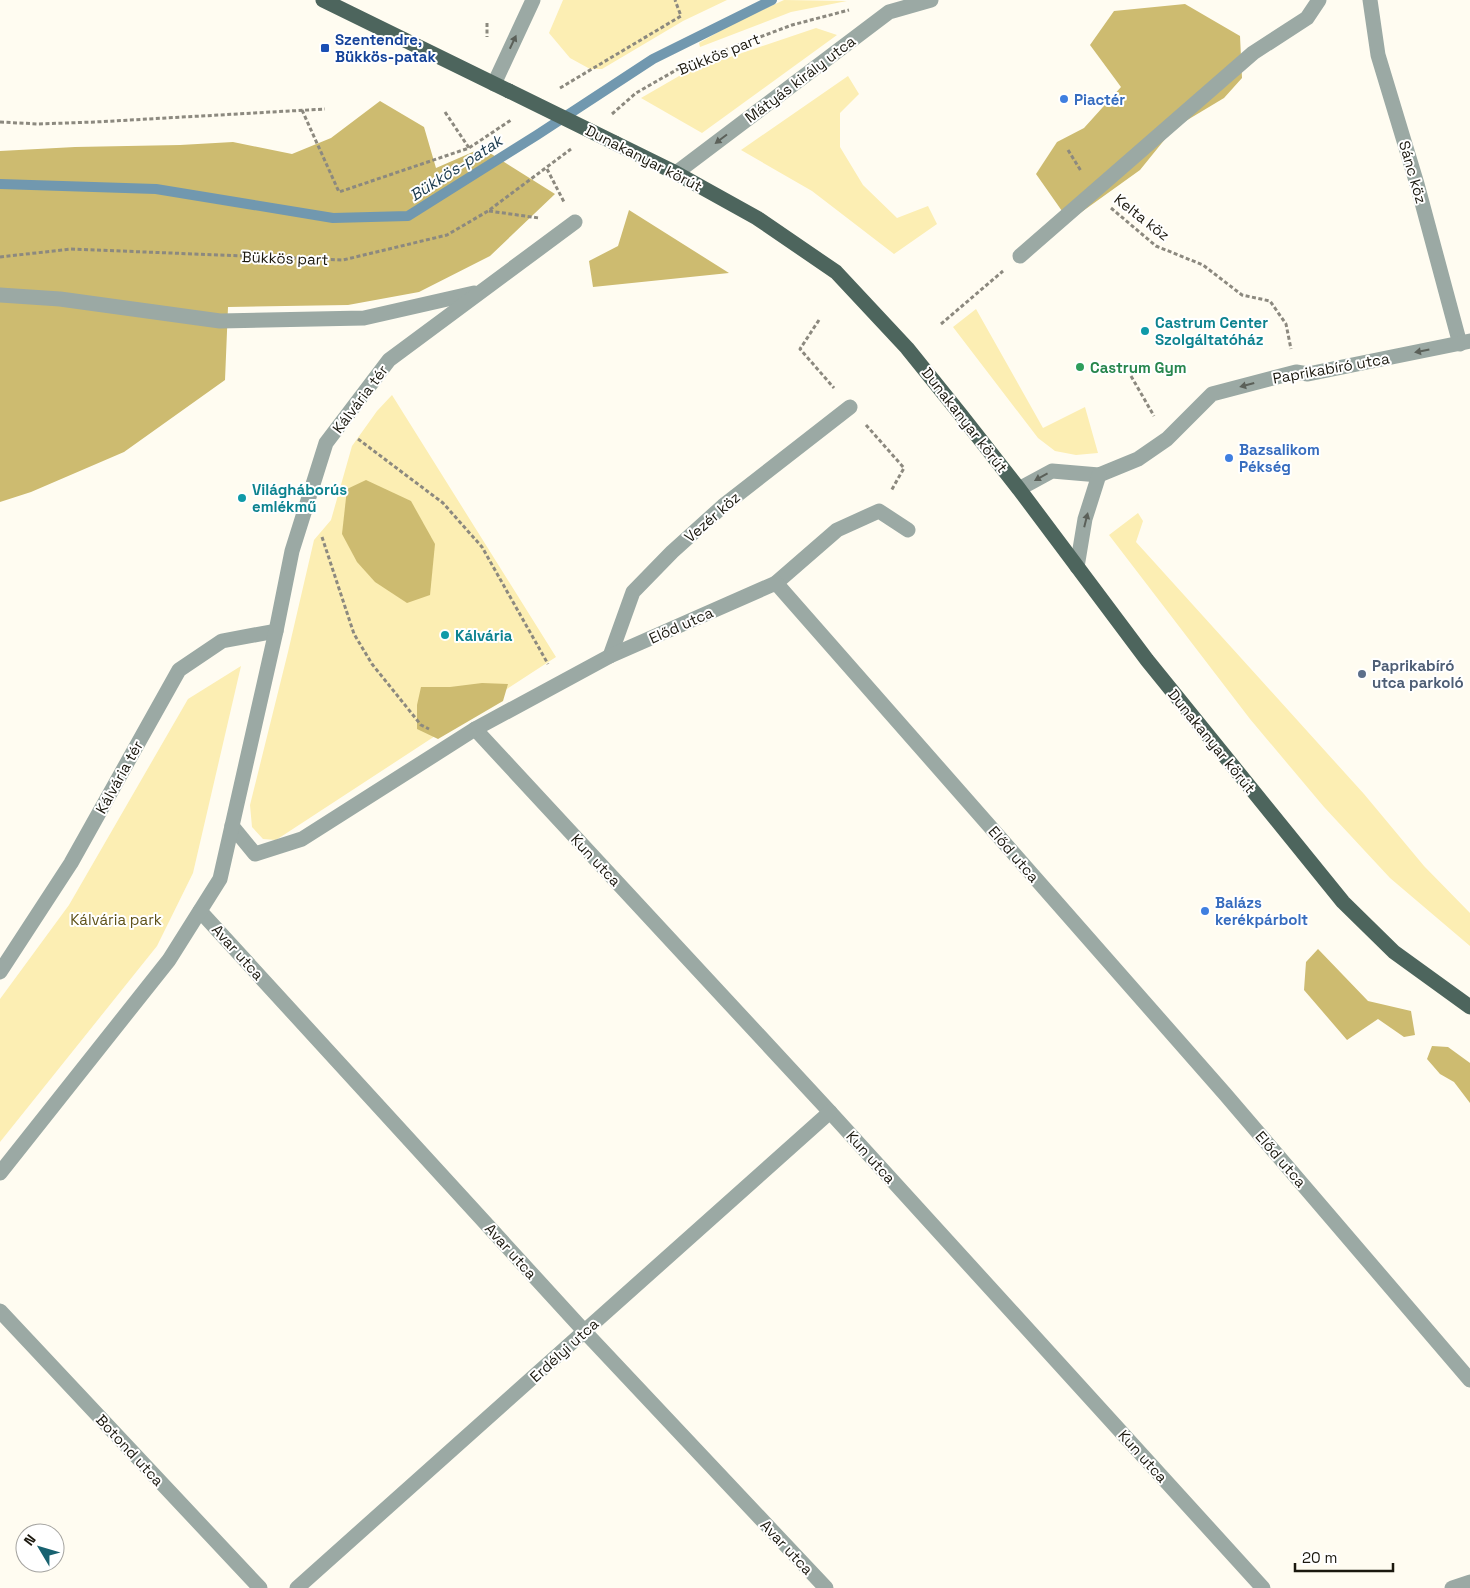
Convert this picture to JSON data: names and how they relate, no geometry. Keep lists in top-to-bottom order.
{
  "streets": {
    "main road": ["Dunakanyar körút"],
    "street": [
      "Mátyás király utca",
      "Sánc köz",
      "Paprikabíró utca",
      "Kálvária tér",
      "Vezér köz",
      "Előd utca",
      "Kun utca",
      "Avar utca",
      "Erdélyi utca",
      "Botond utca"
    ],
    "path": ["Bükkös part", "Kelta köz"]
  },
  "crossings": [
    ["Mátyás király utca", "Dunakanyar körút"],
    ["Dunakanyar körút", "Paprikabíró utca"],
    ["Sánc köz", "Paprikabíró utca"],
    ["Kelta köz", "Paprikabíró utca"],
    ["Kálvária tér", "Avar utca"],
    ["Vezér köz", "Előd utca"],
    ["Előd utca", "Kun utca"],
    ["Kun utca", "Erdélyi utca"],
    ["Avar utca", "Erdélyi utca"]
  ],
  "one_way": ["Mátyás király utca", "Paprikabíró utca"],
  "water": ["Bükkös-patak"],
  "parks": ["Kálvária park"],
  "places": {
    "transit": ["Szentendre, Bükkös-patak"],
    "other": [
      "Piactér",
      "Castrum Center Szolgáltatóház",
      "Castrum Gym",
      "Bazsalikom Pékség",
      "Világháborús emlékmű",
      "Kálvária",
      "Paprikabíró utca parkoló",
      "Balázs kerékpárbolt"
    ]
  },
  "scale_bar": "20 m",
  "north": "top left"
}
